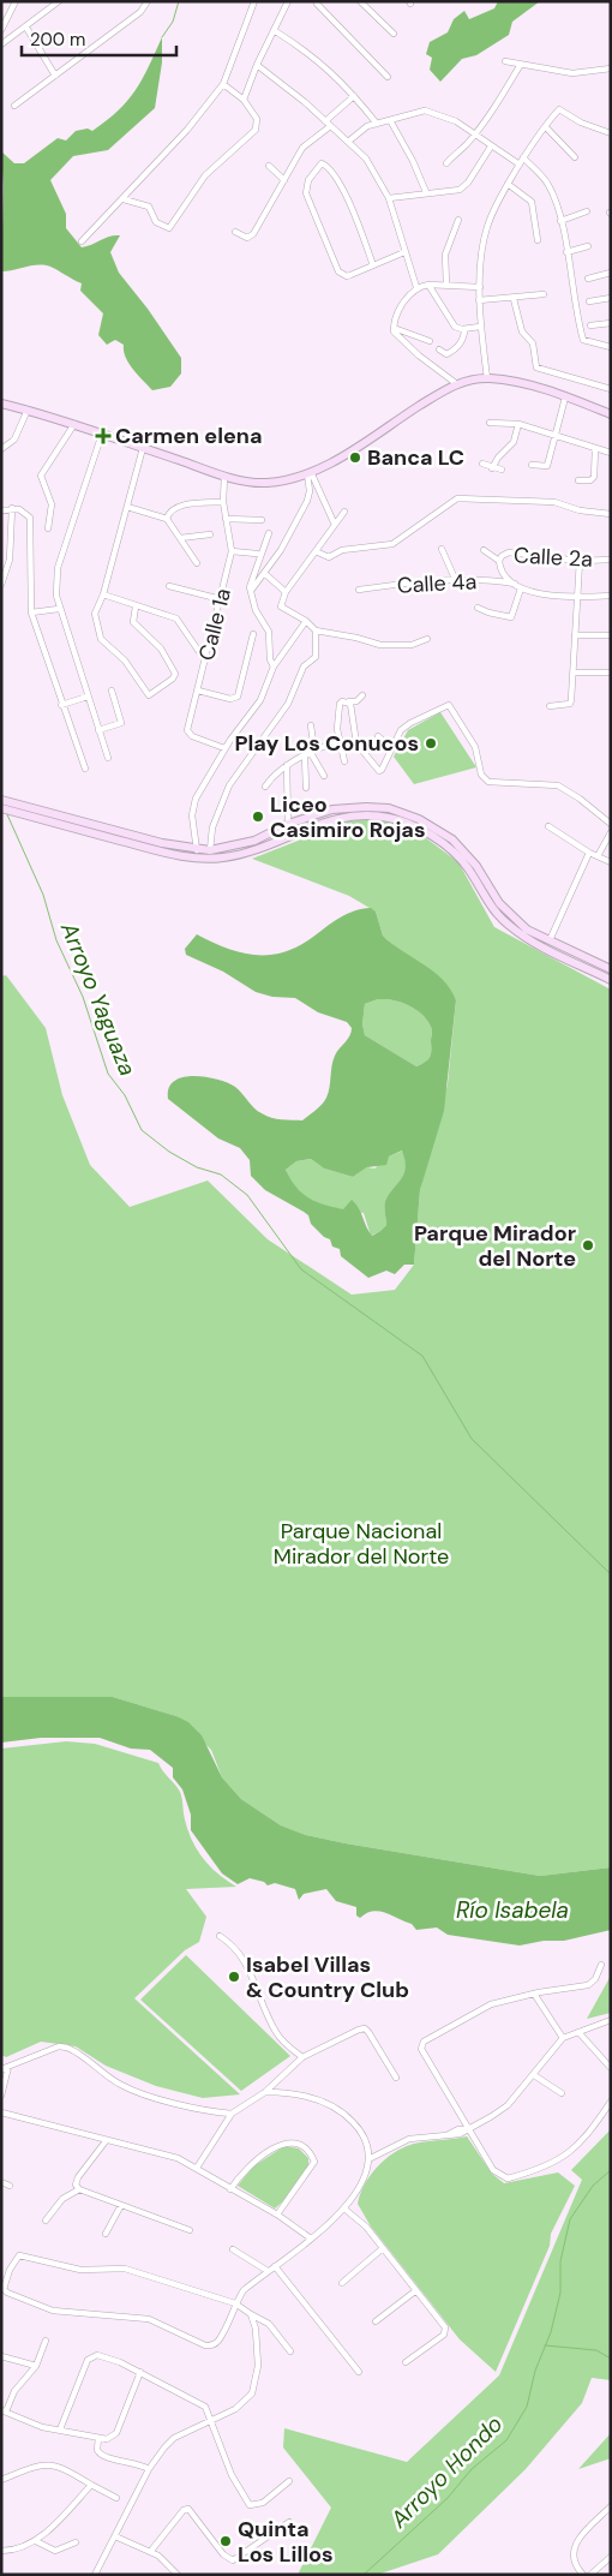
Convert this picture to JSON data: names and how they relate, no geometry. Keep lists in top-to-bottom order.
{
  "streets": {
    "street": ["Calle 2a", "Calle 4a", "Calle 1a"]
  },
  "crossings": [
    ["Calle 2a", "Calle 4a"]
  ],
  "water": ["Arroyo Yaguaza", "Río Isabela", "Arroyo Hondo"],
  "parks": ["Parque Nacional Mirador del Norte"],
  "places": {
    "health": ["Carmen elena"],
    "other": [
      "Banca LC",
      "Play Los Conucos",
      "Liceo Casimiro Rojas",
      "Parque Mirador del Norte",
      "Isabel Villas & Country Club",
      "Quinta Los Lillos"
    ]
  },
  "scale_bar": "200 m"
}
